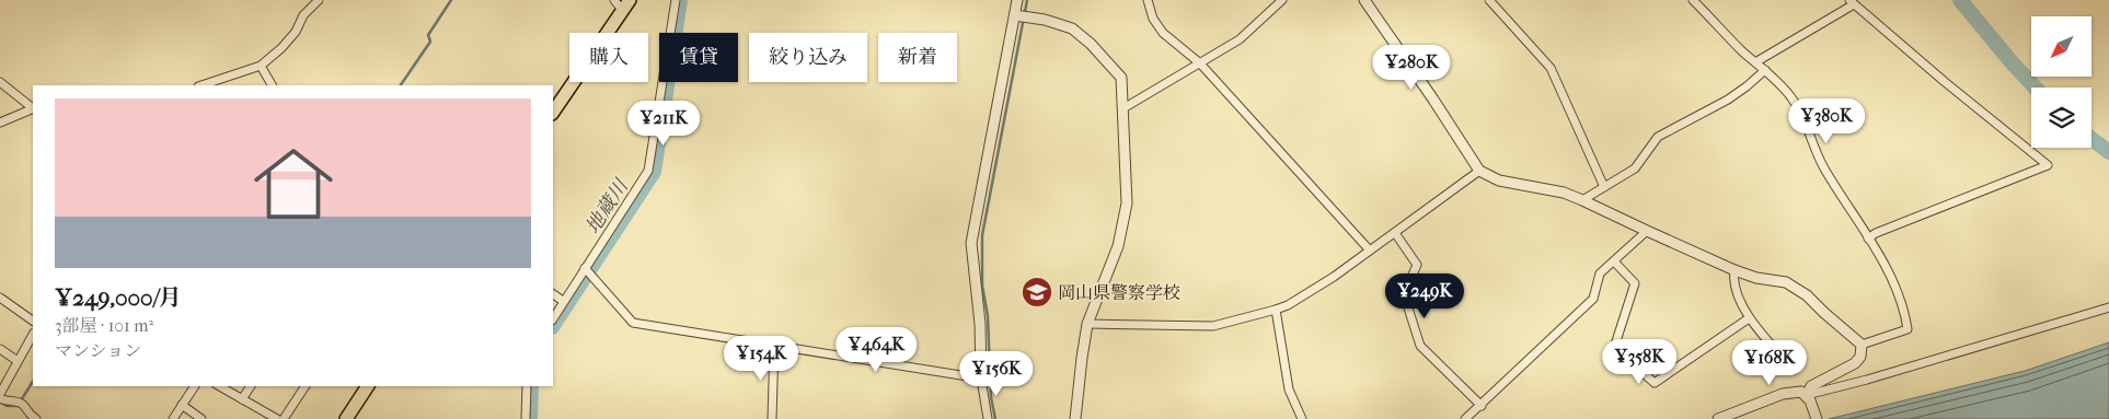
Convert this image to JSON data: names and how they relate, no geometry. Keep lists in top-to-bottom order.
{
  "water": ["地蔵川"],
  "places": {
    "school or university": ["岡山県警察学校"]
  },
  "north": "bottom left",
  "page": {
    "chip": [
      "購入",
      "賃貸",
      "絞り込み",
      "新着"
    ],
    "price": [
      "¥280K",
      "¥380K",
      "¥211K",
      "¥249K",
      "¥464K",
      "¥154K",
      "¥358K",
      "¥168K",
      "¥156K"
    ],
    "list": [
      {
        "name": "¥249,000/月",
        "note": "3部屋 · 101 m² · マンション"
      }
    ]
  }
}
